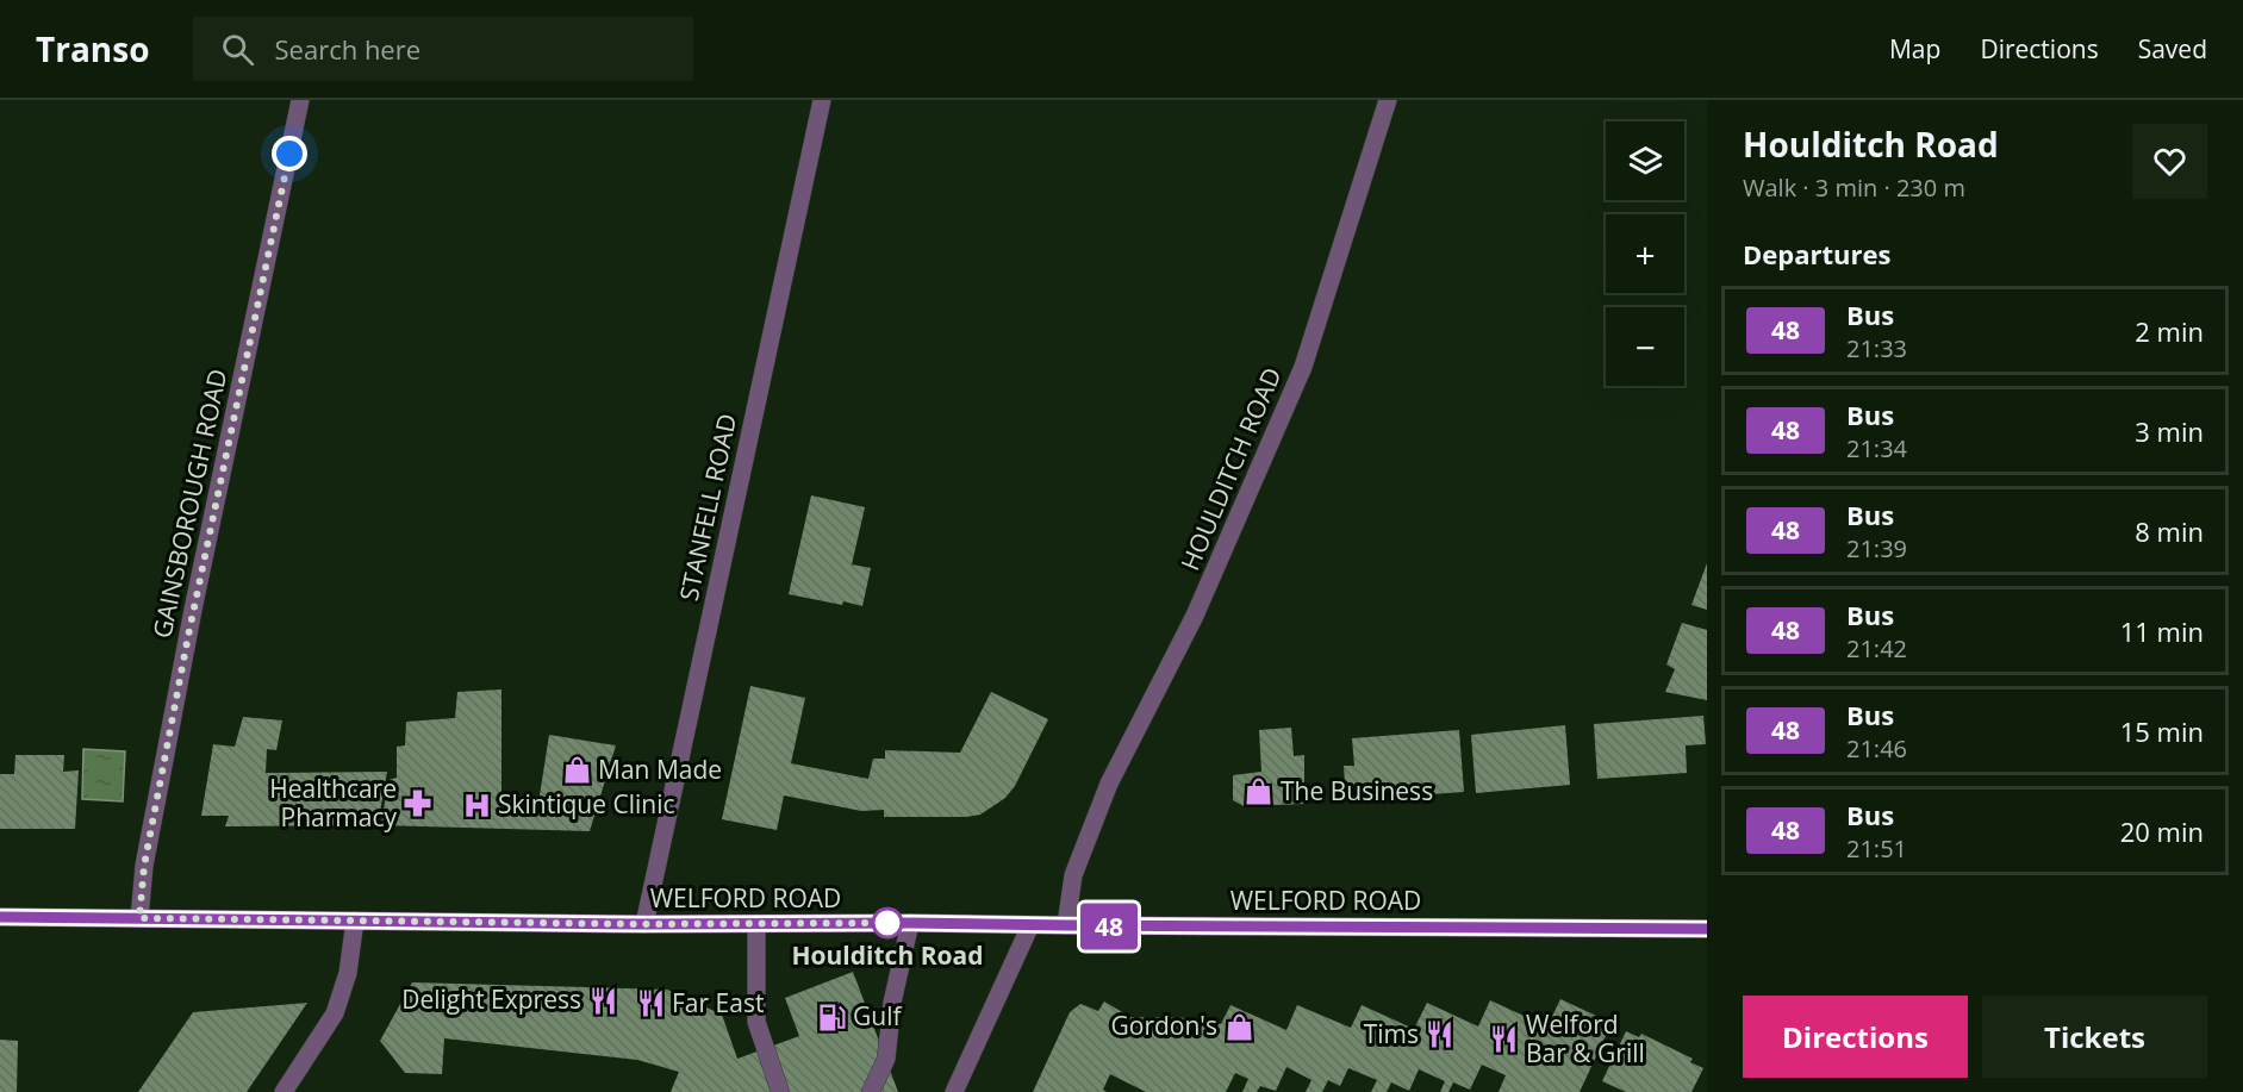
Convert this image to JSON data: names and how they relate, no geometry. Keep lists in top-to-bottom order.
{
  "streets": {
    "main road": ["WELFORD ROAD"],
    "street": ["HOULDITCH ROAD", "GAINSBOROUGH ROAD", "STANFELL ROAD"]
  },
  "crossings": [
    ["HOULDITCH ROAD", "WELFORD ROAD"],
    ["GAINSBOROUGH ROAD", "WELFORD ROAD"],
    ["STANFELL ROAD", "WELFORD ROAD"]
  ],
  "places": {
    "shop": ["Man Made", "The Business", "Gordon's"],
    "pharmacy": ["Healthcare Pharmacy"],
    "hospital": ["Skintique Clinic"],
    "other": ["Houlditch Road"],
    "restaurant": [
      "Delight Express",
      "Far East",
      "Tims",
      "Welford Bar & Grill"
    ],
    "fuel station": ["Gulf"]
  },
  "lines": ["bus line 48"],
  "page": {
    "header": "Transo",
    "search": "Search here",
    "nav": ["Map", "Directions", "Saved"],
    "on_map": "48",
    "heading": [
      ["Houlditch Road", "Walk · 3 min · 230 m"],
      "Departures"
    ],
    "map_buttons": ["+", "−"],
    "list": [
      {
        "mark": "48",
        "name": "Bus",
        "note": "21:33",
        "value": "2 min"
      },
      {
        "mark": "48",
        "name": "Bus",
        "note": "21:34",
        "value": "3 min"
      },
      {
        "mark": "48",
        "name": "Bus",
        "note": "21:39",
        "value": "8 min"
      },
      {
        "mark": "48",
        "name": "Bus",
        "note": "21:42",
        "value": "11 min"
      },
      {
        "mark": "48",
        "name": "Bus",
        "note": "21:46",
        "value": "15 min"
      },
      {
        "mark": "48",
        "name": "Bus",
        "note": "21:51",
        "value": "20 min"
      }
    ],
    "buttons": ["Directions", "Tickets"]
  }
}
